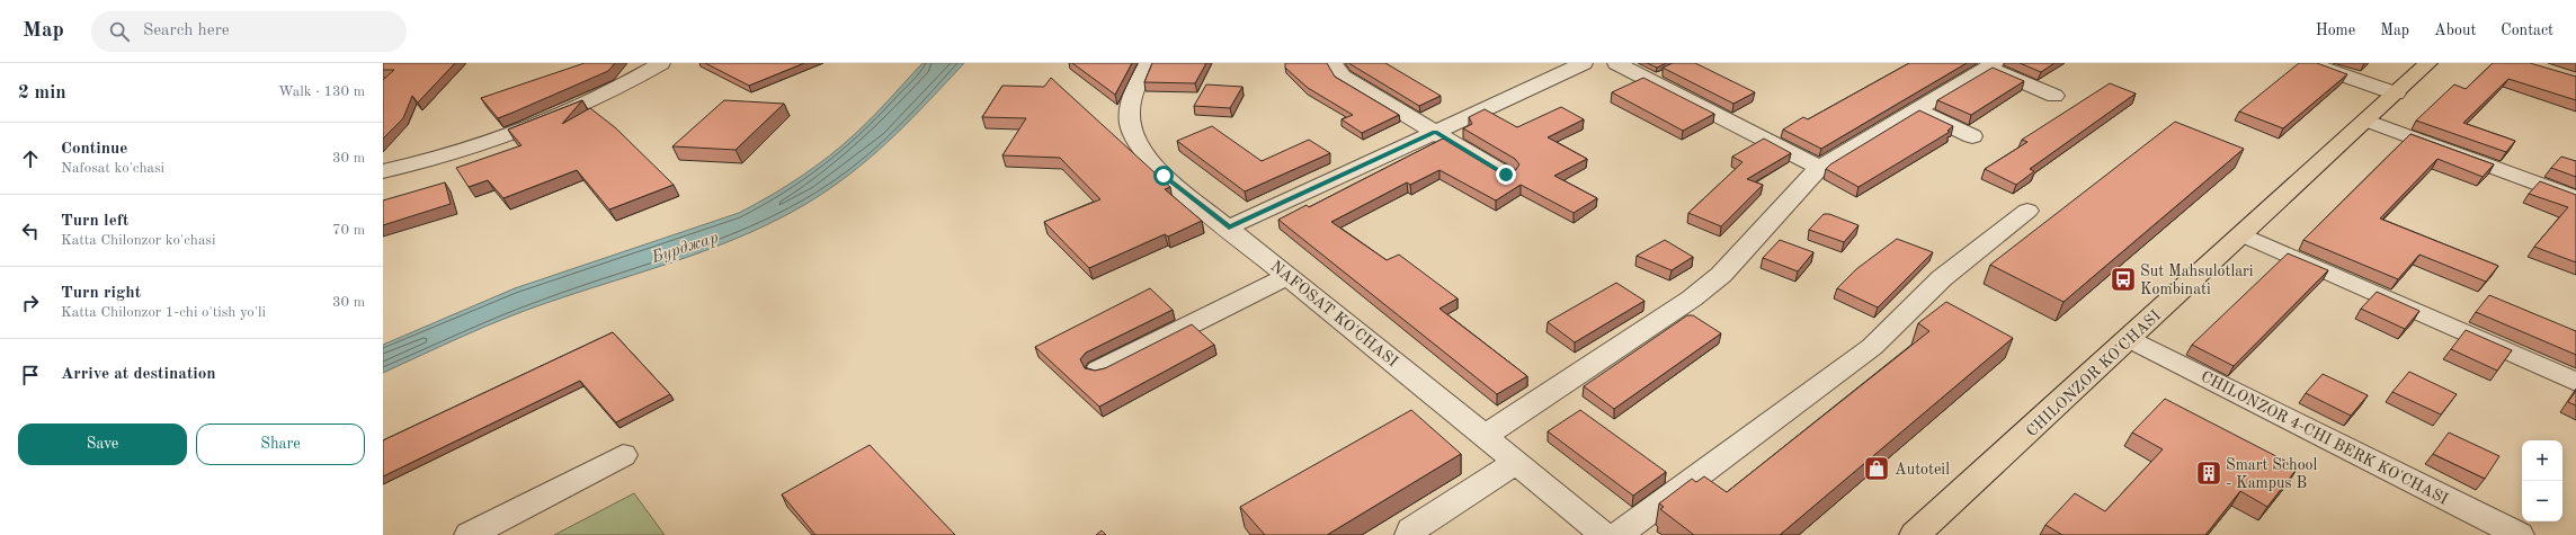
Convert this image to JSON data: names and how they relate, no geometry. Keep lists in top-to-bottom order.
{
  "streets": {
    "main road": ["CHILONZOR KO'CHASI"],
    "street": ["NAFOSAT KO'CHASI", "CHILONZOR 4-CHI BERK KO'CHASI"]
  },
  "crossings": [
    ["CHILONZOR KO'CHASI", "CHILONZOR 4-CHI BERK KO'CHASI"]
  ],
  "water": ["Бурджар"],
  "places": {
    "bus stop": ["Sut Mahsulotlari Kombinati"],
    "shop": ["Autoteil"],
    "building": ["Smart School - Kampus B"]
  },
  "page": {
    "header": "Map",
    "search": "Search here",
    "nav": [
      "Home",
      "Map",
      "About",
      "Contact"
    ],
    "heading": ["2 min", "Walk · 130 m"],
    "list": [
      ["Continue", "Nafosat ko'chasi", "30 m"],
      ["Turn left", "Katta Chilonzor ko'chasi", "70 m"],
      ["Turn right", "Katta Chilonzor 1-chi o'tish yo'li", "30 m"],
      "Arrive at destination"
    ],
    "buttons": ["Save", "Share"],
    "map_buttons": ["+", "−"]
  }
}
